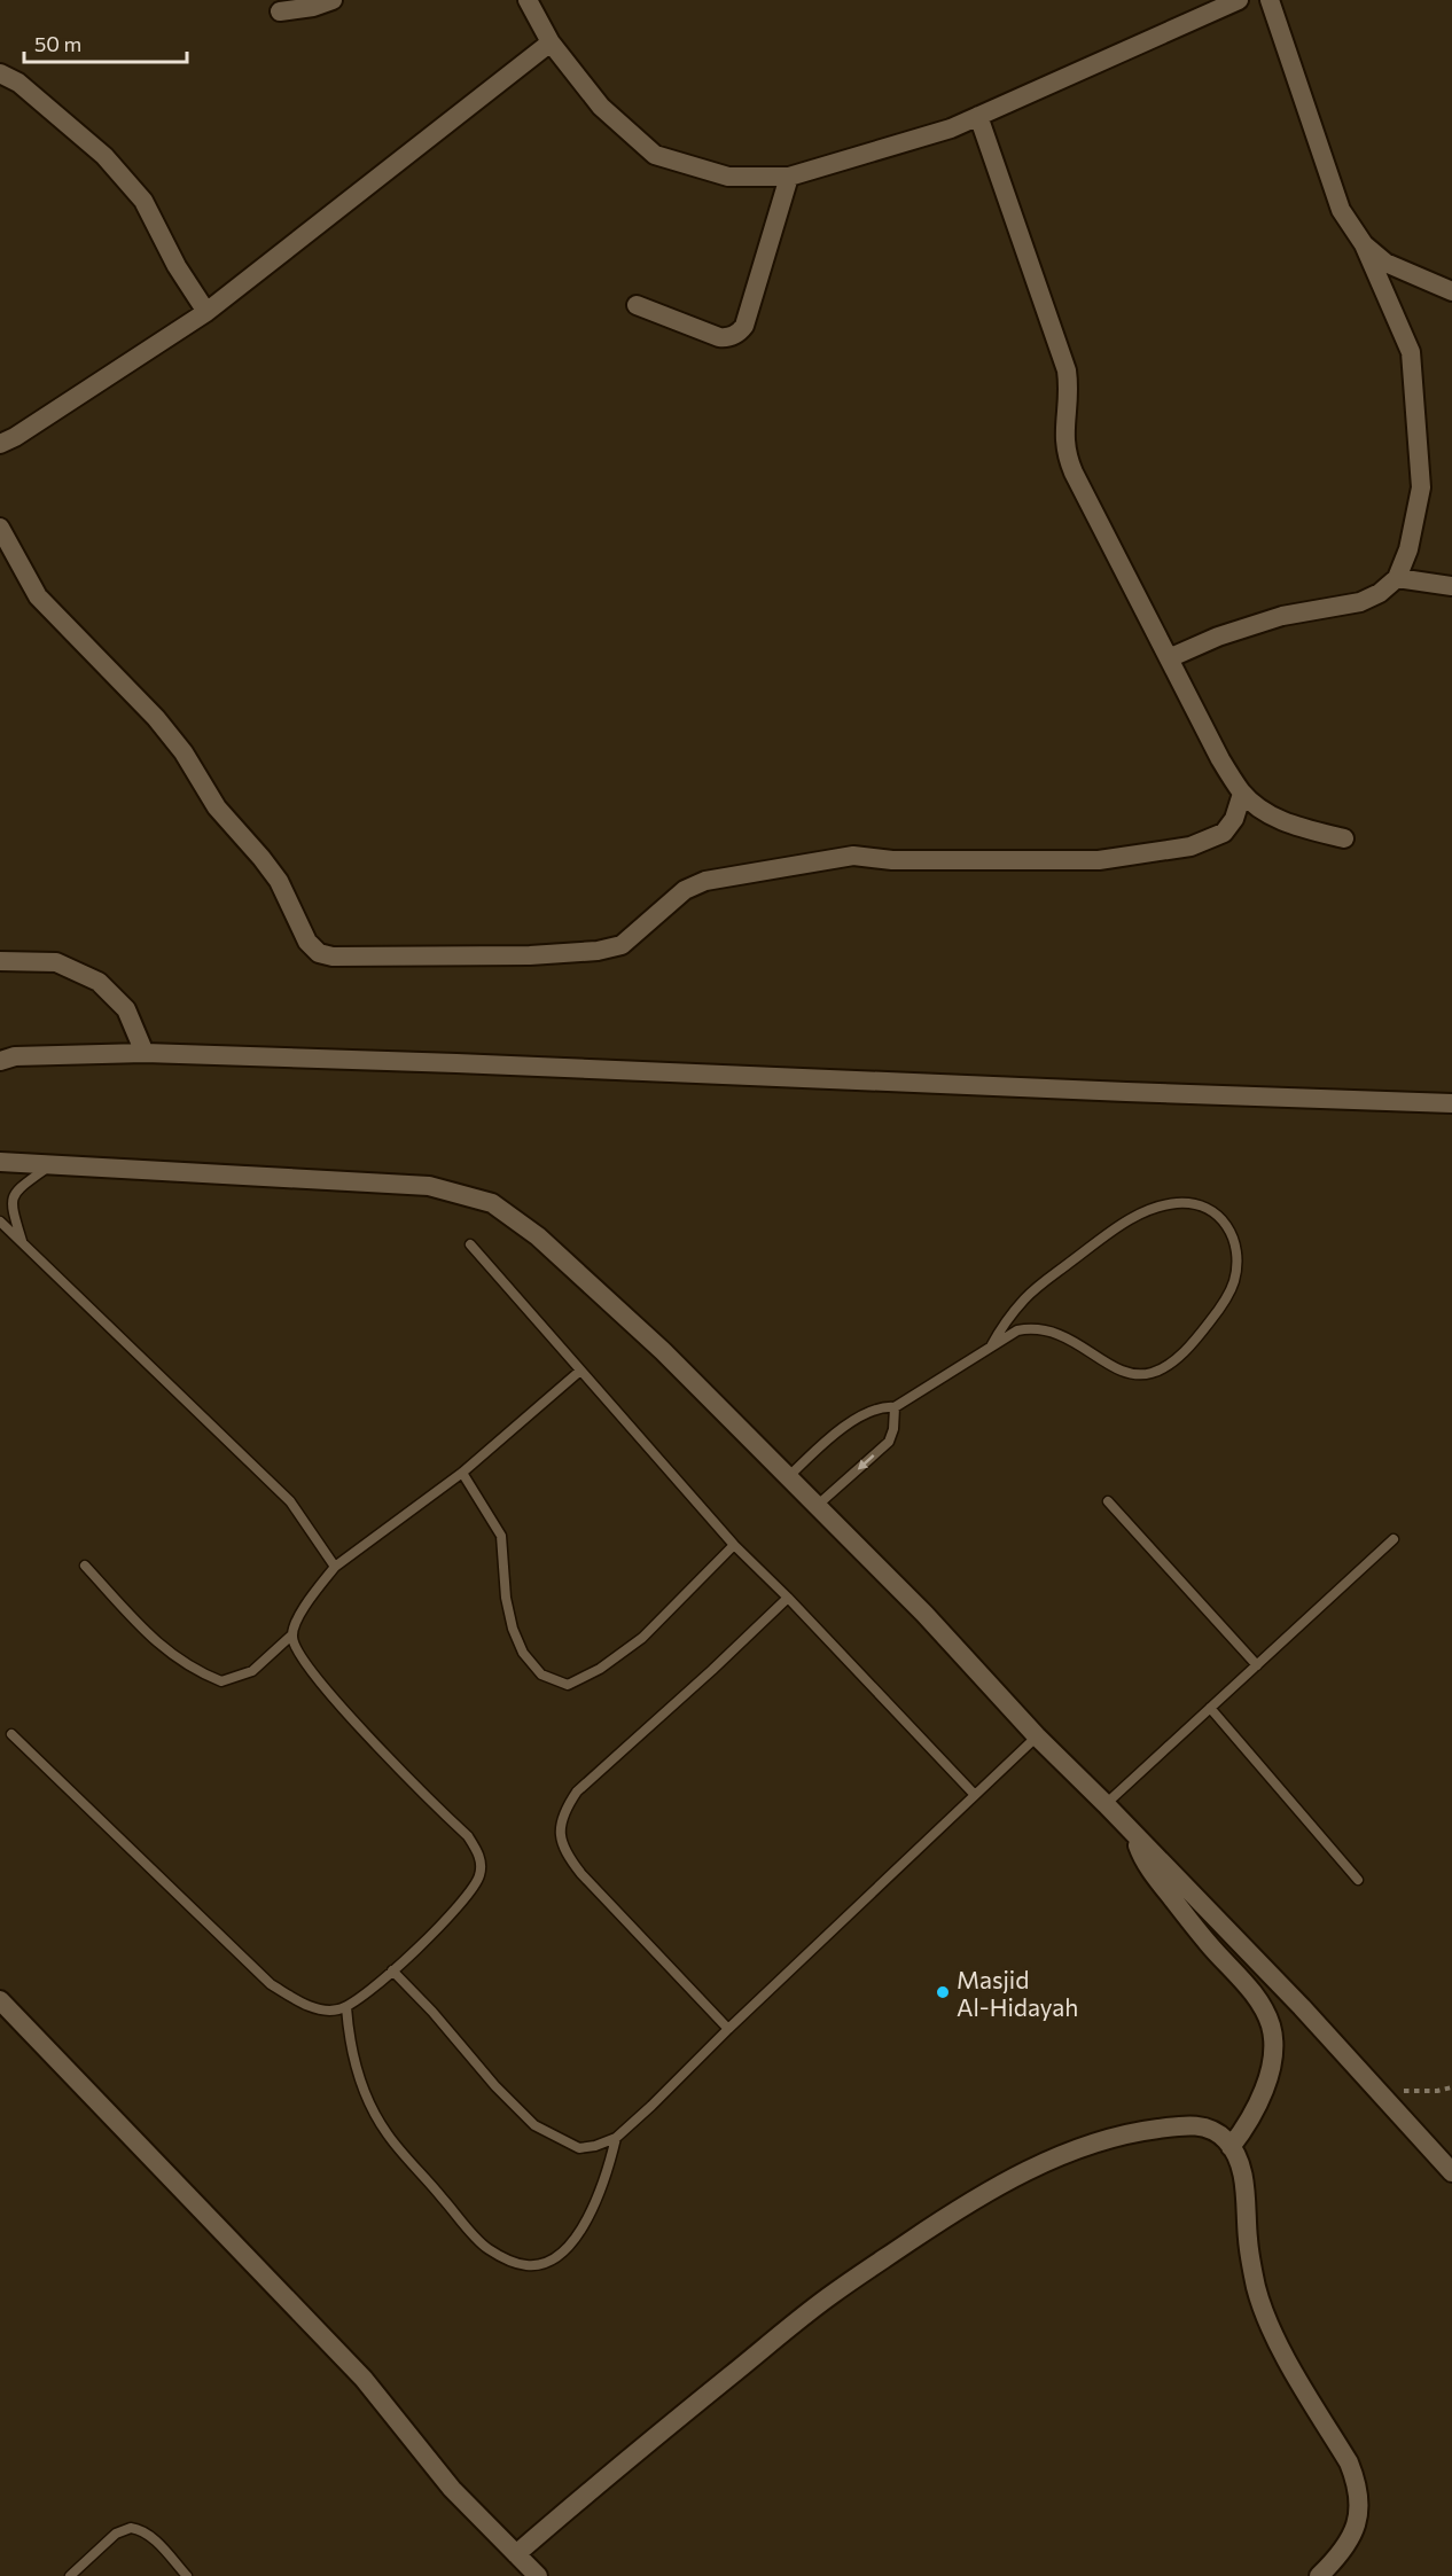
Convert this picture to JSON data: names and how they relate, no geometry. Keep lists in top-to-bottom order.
{
  "places": ["Masjid Al-Hidayah"],
  "scale_bar": "50 m"
}
